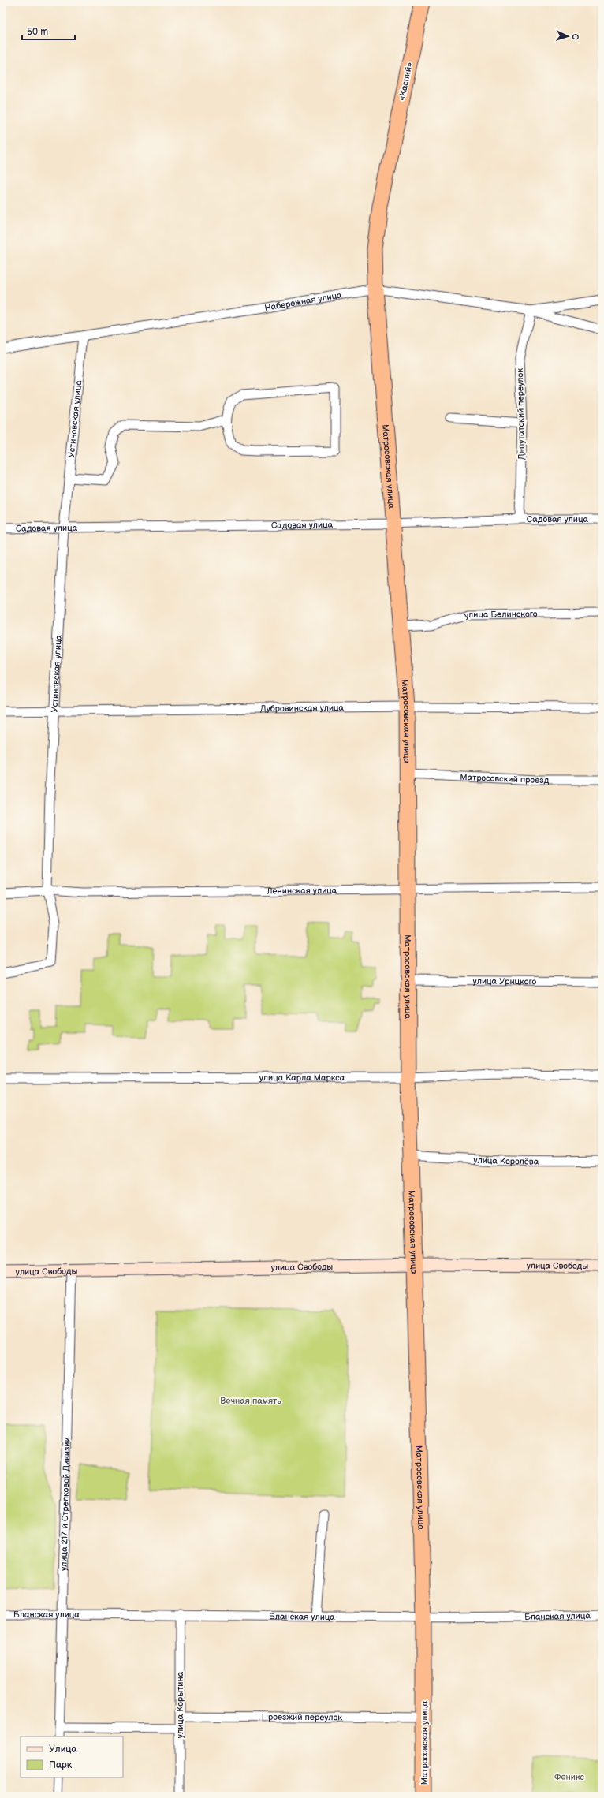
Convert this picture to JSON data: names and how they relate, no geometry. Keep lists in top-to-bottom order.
{
  "streets": {
    "highway": ["«Каспий»", "Матросовская улица"],
    "main road": ["улица Свободы"],
    "street": [
      "Набережная улица",
      "Депутатский переулок",
      "Устиновская улица",
      "Садовая улица",
      "улица Белинского",
      "Дубровинская улица",
      "Матросовский проезд",
      "Ленинская улица",
      "улица Урицкого",
      "улица Карла Маркса",
      "улица Королёва",
      "улица 217-й Стрелковой Дивизии",
      "Бланская улица",
      "улица Корытина",
      "Проезжий переулок"
    ]
  },
  "crossings": [
    ["«Каспий»", "Матросовская улица"],
    ["Набережная улица", "Депутатский переулок"],
    ["Набережная улица", "Устиновская улица"],
    ["Набережная улица", "Матросовская улица"],
    ["Депутатский переулок", "Садовая улица"],
    ["Устиновская улица", "Садовая улица"],
    ["Устиновская улица", "Дубровинская улица"],
    ["Устиновская улица", "Ленинская улица"],
    ["Матросовская улица", "Садовая улица"],
    ["Матросовская улица", "улица Белинского"],
    ["Матросовская улица", "Дубровинская улица"],
    ["Матросовская улица", "Матросовский проезд"],
    ["Матросовская улица", "Ленинская улица"],
    ["Матросовская улица", "улица Урицкого"],
    ["Матросовская улица", "улица Карла Маркса"],
    ["Матросовская улица", "улица Королёва"],
    ["Матросовская улица", "улица Свободы"],
    ["Матросовская улица", "Бланская улица"],
    ["Матросовская улица", "Проезжий переулок"],
    ["улица Свободы", "улица 217-й Стрелковой Дивизии"],
    ["улица 217-й Стрелковой Дивизии", "Бланская улица"],
    ["Бланская улица", "улица Корытина"],
    ["улица Корытина", "Проезжий переулок"]
  ],
  "parks": ["Вечная память", "Феникс"],
  "legend": ["Улица", "Парк"],
  "scale_bar": "50 m",
  "north": "right"
}
